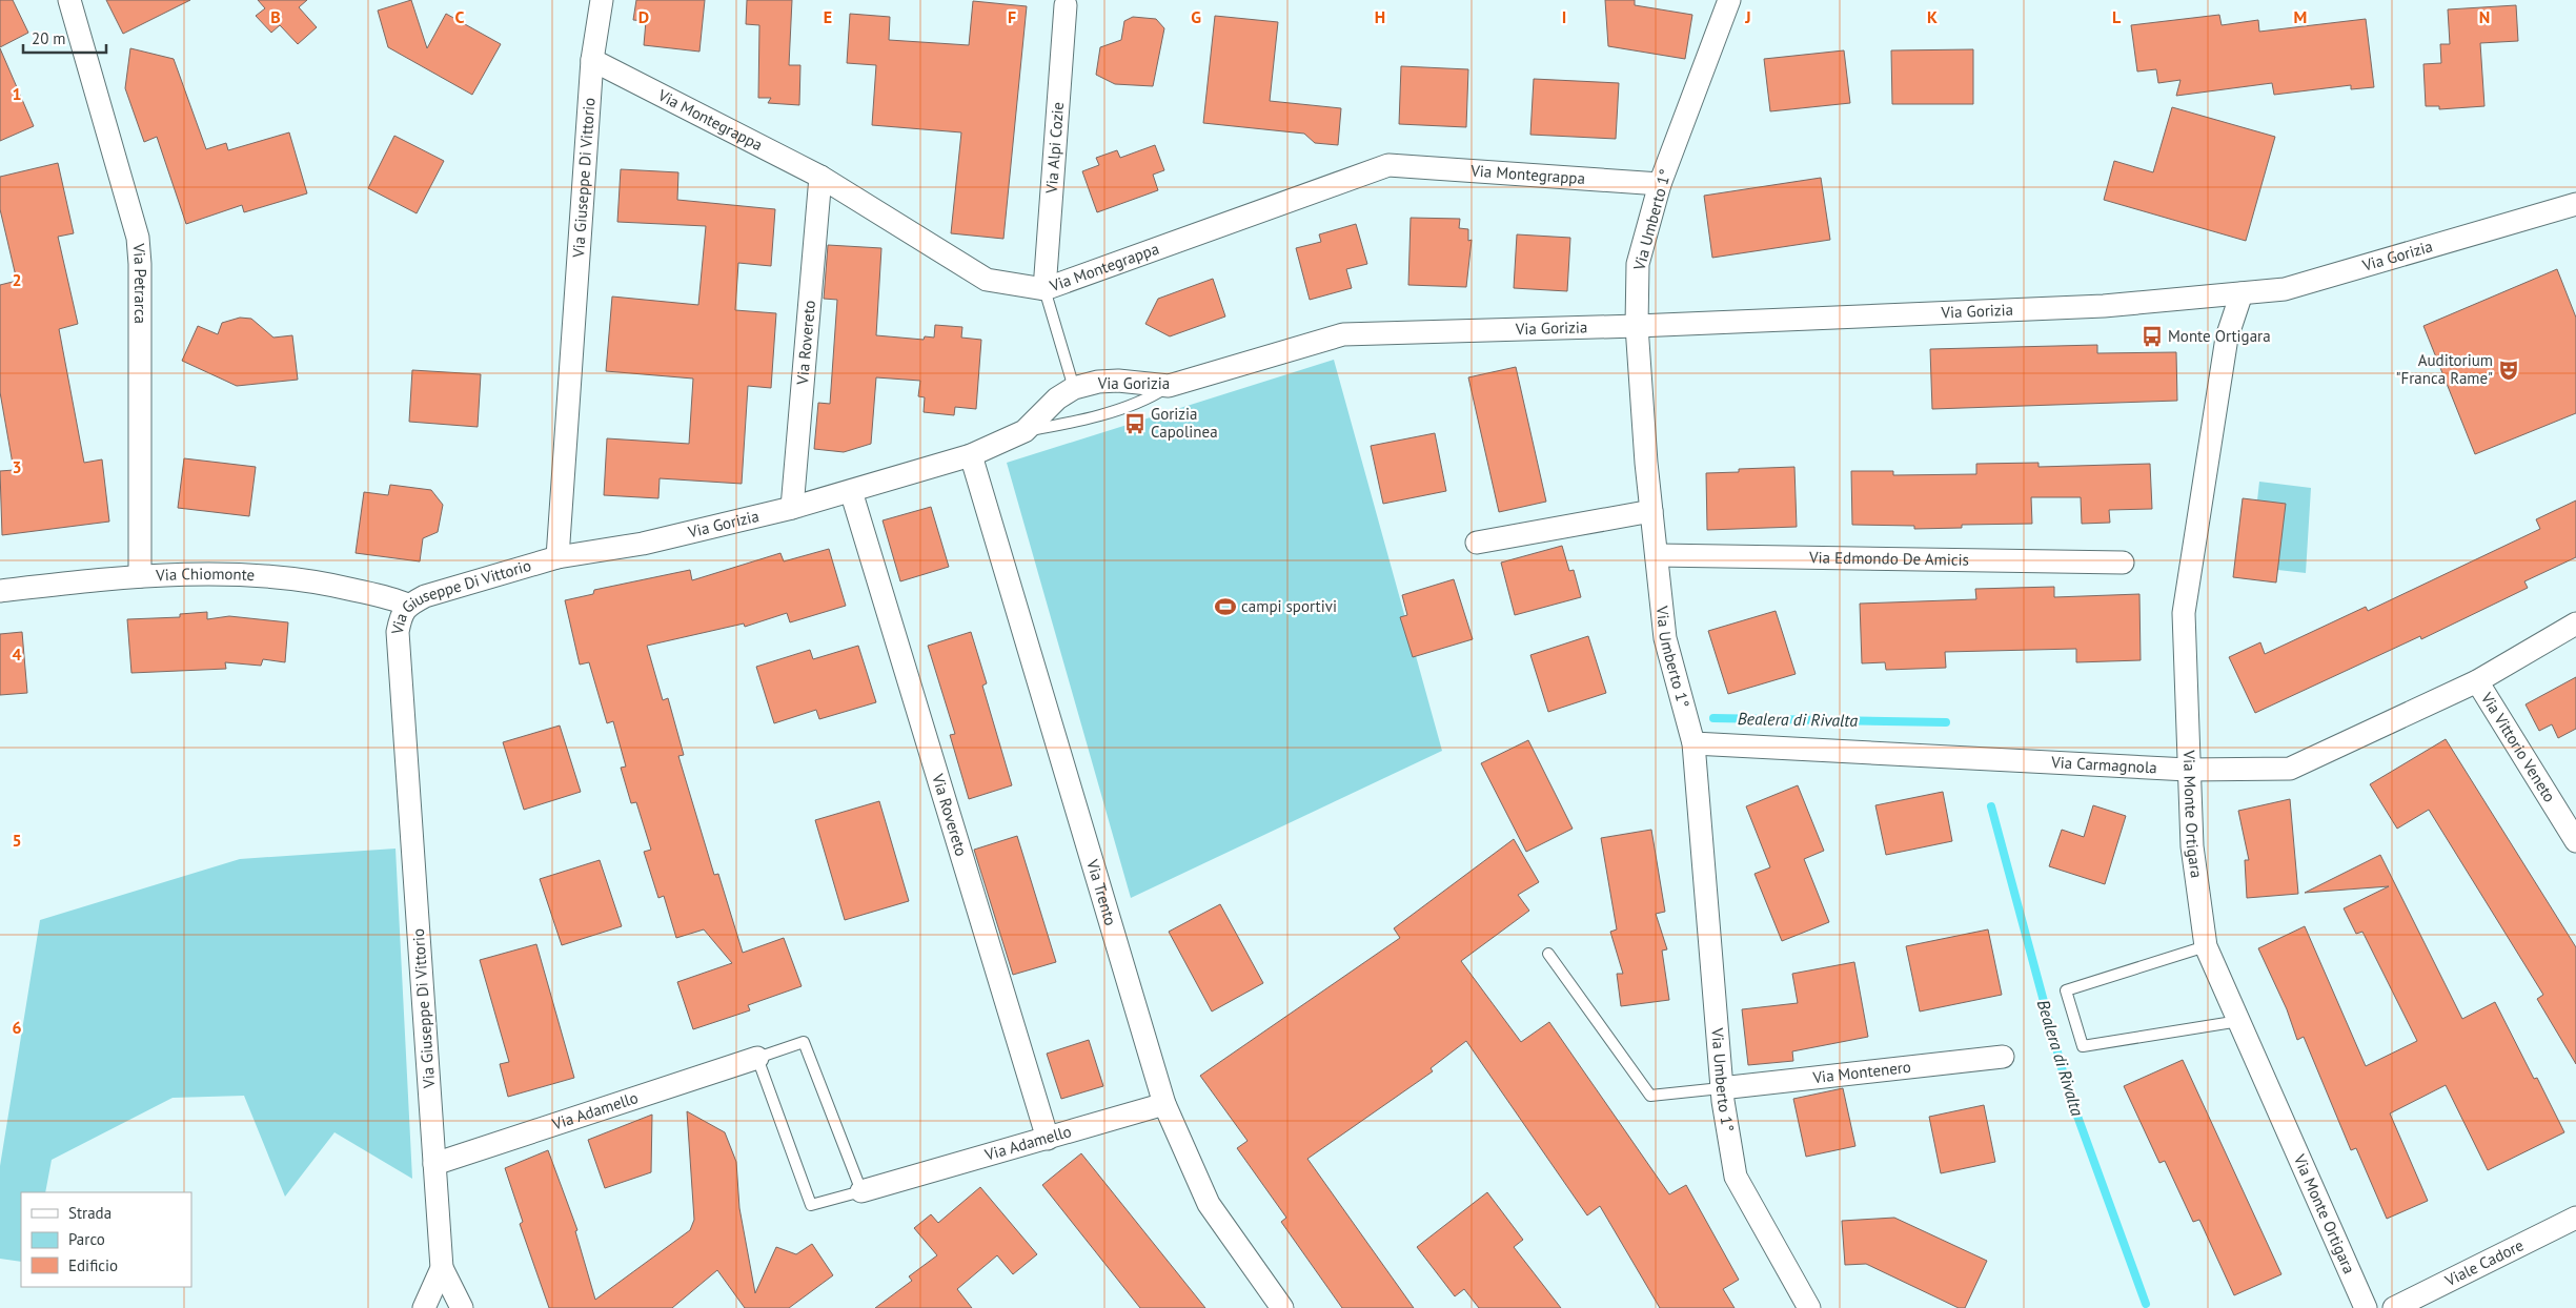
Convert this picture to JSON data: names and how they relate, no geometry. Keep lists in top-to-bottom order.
{
  "streets": {
    "street": [
      "Via Montegrappa",
      "Via Alpi Cozie",
      "Via Giuseppe Di Vittorio",
      "Via Umberto 1°",
      "Via Gorizia",
      "Via Petrarca",
      "Via Rovereto",
      "Via Edmondo De Amicis",
      "Via Chiomonte",
      "Via Vittorio Veneto",
      "Via Carmagnola",
      "Via Monte Ortigara",
      "Via Trento",
      "Via Montenero",
      "Via Adamello",
      "Viale Cadore"
    ]
  },
  "crossings": [
    ["Via Montegrappa", "Via Alpi Cozie"],
    ["Via Montegrappa", "Via Giuseppe Di Vittorio"],
    ["Via Montegrappa", "Via Umberto 1°"],
    ["Via Montegrappa", "Via Rovereto"],
    ["Via Giuseppe Di Vittorio", "Via Gorizia"],
    ["Via Giuseppe Di Vittorio", "Via Chiomonte"],
    ["Via Giuseppe Di Vittorio", "Via Adamello"],
    ["Via Umberto 1°", "Via Gorizia"],
    ["Via Umberto 1°", "Via Edmondo De Amicis"],
    ["Via Umberto 1°", "Via Carmagnola"],
    ["Via Umberto 1°", "Via Montenero"],
    ["Via Gorizia", "Via Rovereto"],
    ["Via Gorizia", "Via Monte Ortigara"],
    ["Via Gorizia", "Via Trento"],
    ["Via Petrarca", "Via Chiomonte"],
    ["Via Rovereto", "Via Adamello"],
    ["Via Vittorio Veneto", "Via Carmagnola"],
    ["Via Carmagnola", "Via Monte Ortigara"],
    ["Via Trento", "Via Adamello"]
  ],
  "water": ["Bealera di Rivalta"],
  "places": {
    "bus stop": ["Monte Ortigara", "Gorizia Capolinea"],
    "theatre": ["Auditorium \"Franca Rame\""],
    "sports": ["campi sportivi"]
  },
  "legend": ["Strada", "Parco", "Edificio"],
  "scale_bar": "20 m",
  "grid": {
    "columns": [
      "B",
      "C",
      "D",
      "E",
      "F",
      "G",
      "H",
      "I",
      "J",
      "K",
      "L",
      "M",
      "N"
    ],
    "rows": [
      "1",
      "2",
      "3",
      "4",
      "5",
      "6"
    ]
  }
}
